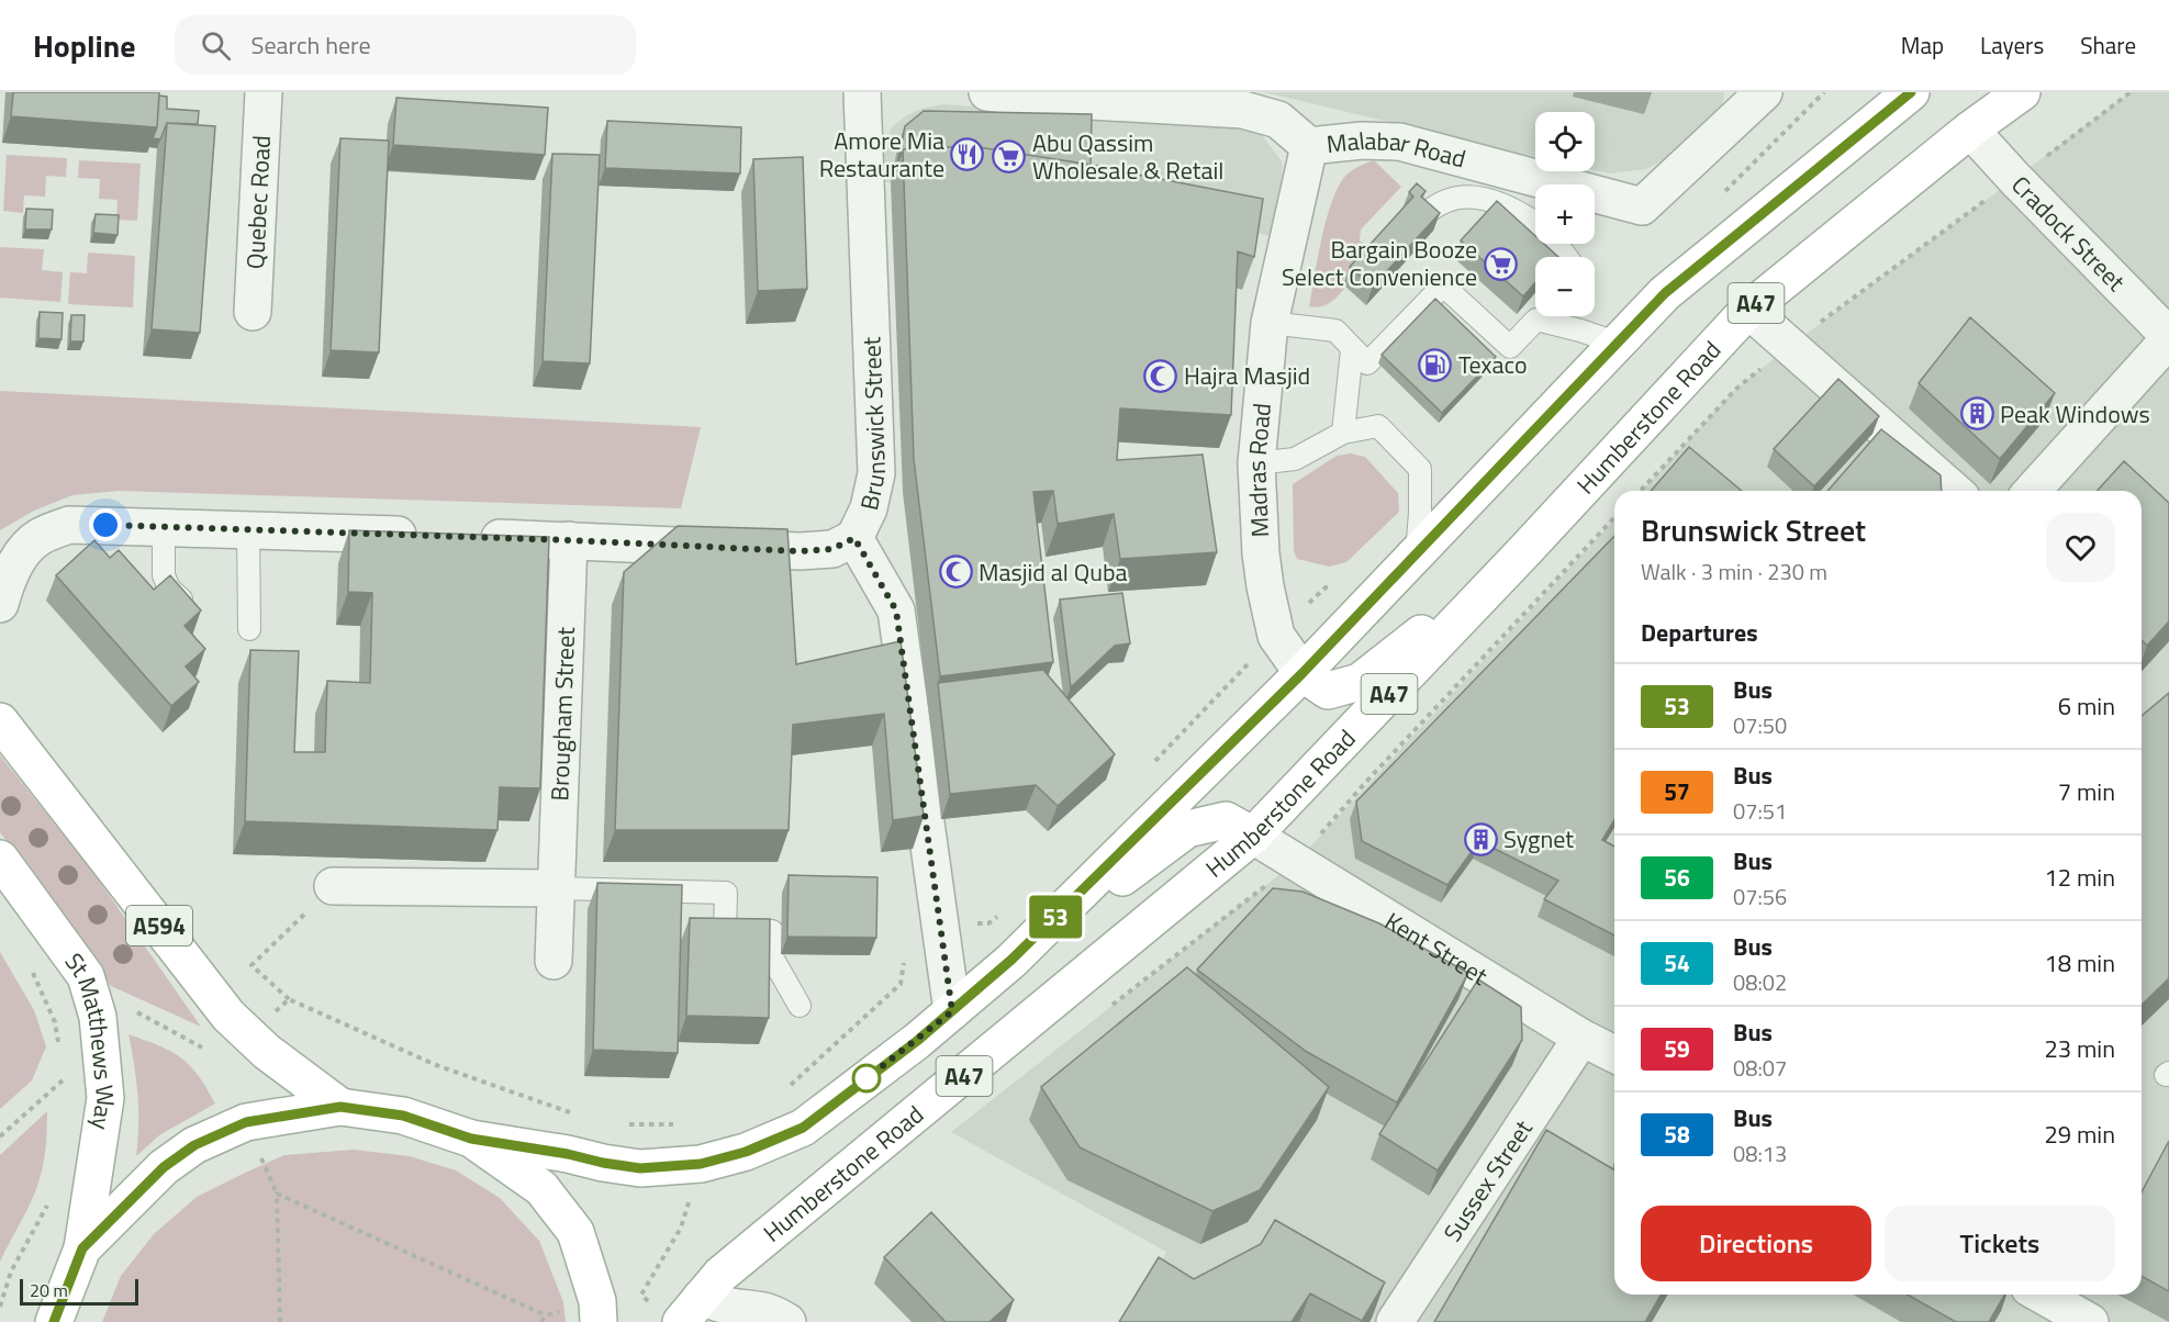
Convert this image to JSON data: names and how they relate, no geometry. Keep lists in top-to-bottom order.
{
  "streets": {
    "main road": [
      "A47",
      "Humberstone Road",
      "A594",
      "St Matthews Way"
    ],
    "street": [
      "Malabar Road",
      "Quebec Road",
      "Cradock Street",
      "Brunswick Street",
      "Madras Road",
      "Brougham Street",
      "Kent Street",
      "Sussex Street"
    ]
  },
  "crossings": [
    ["Malabar Road", "Madras Road"],
    ["Cradock Street", "Humberstone Road"],
    ["A47", "Humberstone Road"],
    ["A47", "Brunswick Street"],
    ["A47", "Madras Road"],
    ["A47", "Kent Street"],
    ["Humberstone Road", "Kent Street"],
    ["Kent Street", "Sussex Street"]
  ],
  "places": {
    "restaurant": ["Amore Mia Restaurante"],
    "supermarket": ["Abu Qassim Wholesale & Retail", "Bargain Booze Select Convenience"],
    "fuel station": ["Texaco"],
    "mosque": ["Hajra Masjid", "Masjid al Quba"],
    "building": ["Peak Windows", "Sygnet"]
  },
  "lines": ["bus line 53"],
  "scale_bar": "20 m",
  "page": {
    "header": "Hopline",
    "search": "Search here",
    "nav": ["Map", "Layers", "Share"],
    "on_map": "53",
    "map_buttons": ["+", "−"],
    "heading": [
      ["Brunswick Street", "Walk · 3 min · 230 m"],
      "Departures"
    ],
    "list": [
      {
        "mark": "53",
        "name": "Bus",
        "note": "07:50",
        "value": "6 min"
      },
      {
        "mark": "57",
        "name": "Bus",
        "note": "07:51",
        "value": "7 min"
      },
      {
        "mark": "56",
        "name": "Bus",
        "note": "07:56",
        "value": "12 min"
      },
      {
        "mark": "54",
        "name": "Bus",
        "note": "08:02",
        "value": "18 min"
      },
      {
        "mark": "59",
        "name": "Bus",
        "note": "08:07",
        "value": "23 min"
      },
      {
        "mark": "58",
        "name": "Bus",
        "note": "08:13",
        "value": "29 min"
      }
    ],
    "buttons": ["Directions", "Tickets"],
    "scale": "20 m"
  }
}
